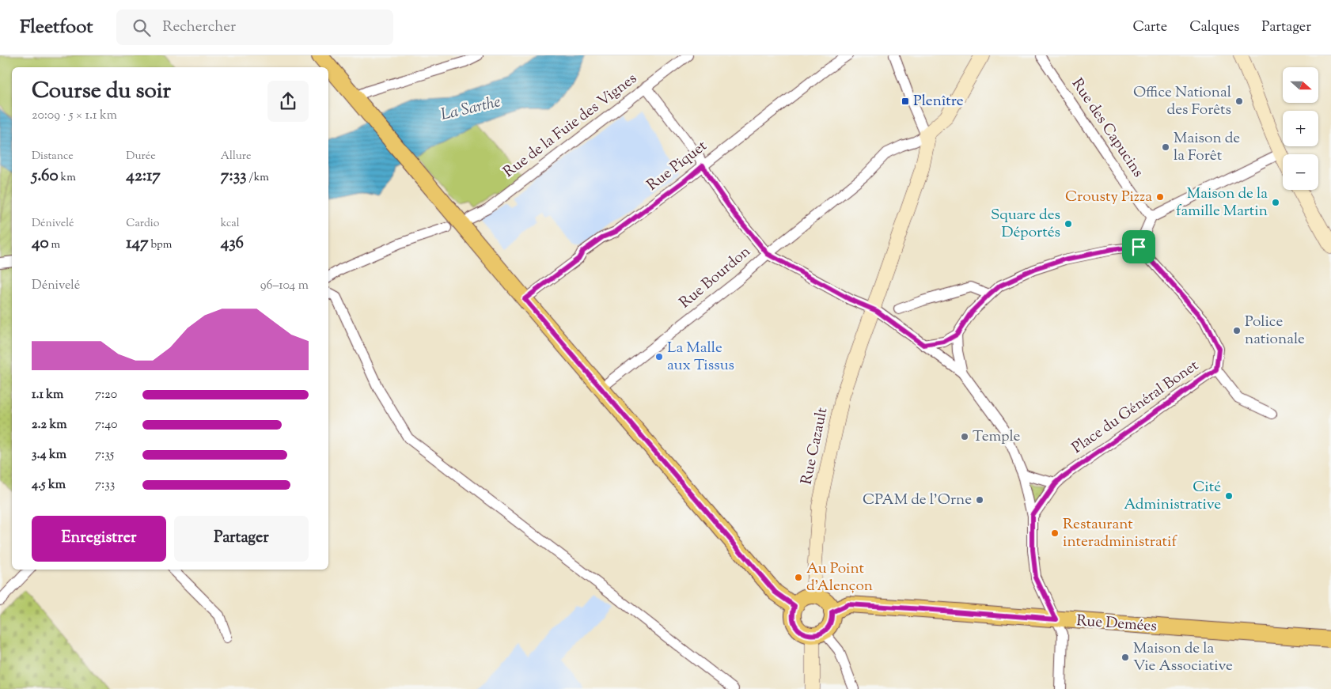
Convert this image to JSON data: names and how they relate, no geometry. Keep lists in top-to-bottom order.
{
  "streets": {
    "main road": ["Rue Demées"],
    "street": [
      "Rue de la Fuie des Vignes",
      "Rue des Capucins",
      "Rue Piquet",
      "Rue Bourdon",
      "Place du Général Bonet",
      "Rue Cazault"
    ]
  },
  "crossings": [
    ["Rue Bourdon", "Rue Cazault"],
    ["Rue Cazault", "Rue Demées"]
  ],
  "water": ["La Sarthe"],
  "places": {
    "transit": ["Plenître"],
    "other": [
      "Office National des Forêts",
      "Maison de la Forêt",
      "Crousty Pizza",
      "Maison de la famille Martin",
      "Square des Déportés",
      "Police nationale",
      "La Malle aux Tissus",
      "Temple",
      "Cité Administrative",
      "CPAM de l'Orne",
      "Restaurant interadministratif",
      "Au Point d'Alençon",
      "Maison de la Vie Associative"
    ]
  },
  "north": "right",
  "page": {
    "header": "Fleetfoot",
    "search": "Rechercher",
    "nav": ["Carte", "Calques", "Partager"],
    "map_buttons": ["+", "−"],
    "heading": ["Course du soir", "20:09 · 5 × 1.1 km"],
    "stats": [
      ["Distance", "5.60 km"],
      ["Durée", "42:17"],
      ["Allure", "7:33 /km"],
      ["Dénivelé", "40 m"],
      ["Cardio", "147 bpm"],
      ["kcal", "436"]
    ],
    "chart": ["Dénivelé", "96–104 m"],
    "list": [
      {
        "name": "1.1 km",
        "note": "7:20"
      },
      {
        "name": "2.2 km",
        "note": "7:40"
      },
      {
        "name": "3.4 km",
        "note": "7:35"
      },
      {
        "name": "4.5 km",
        "note": "7:33"
      }
    ],
    "buttons": ["Enregistrer", "Partager"]
  }
}
